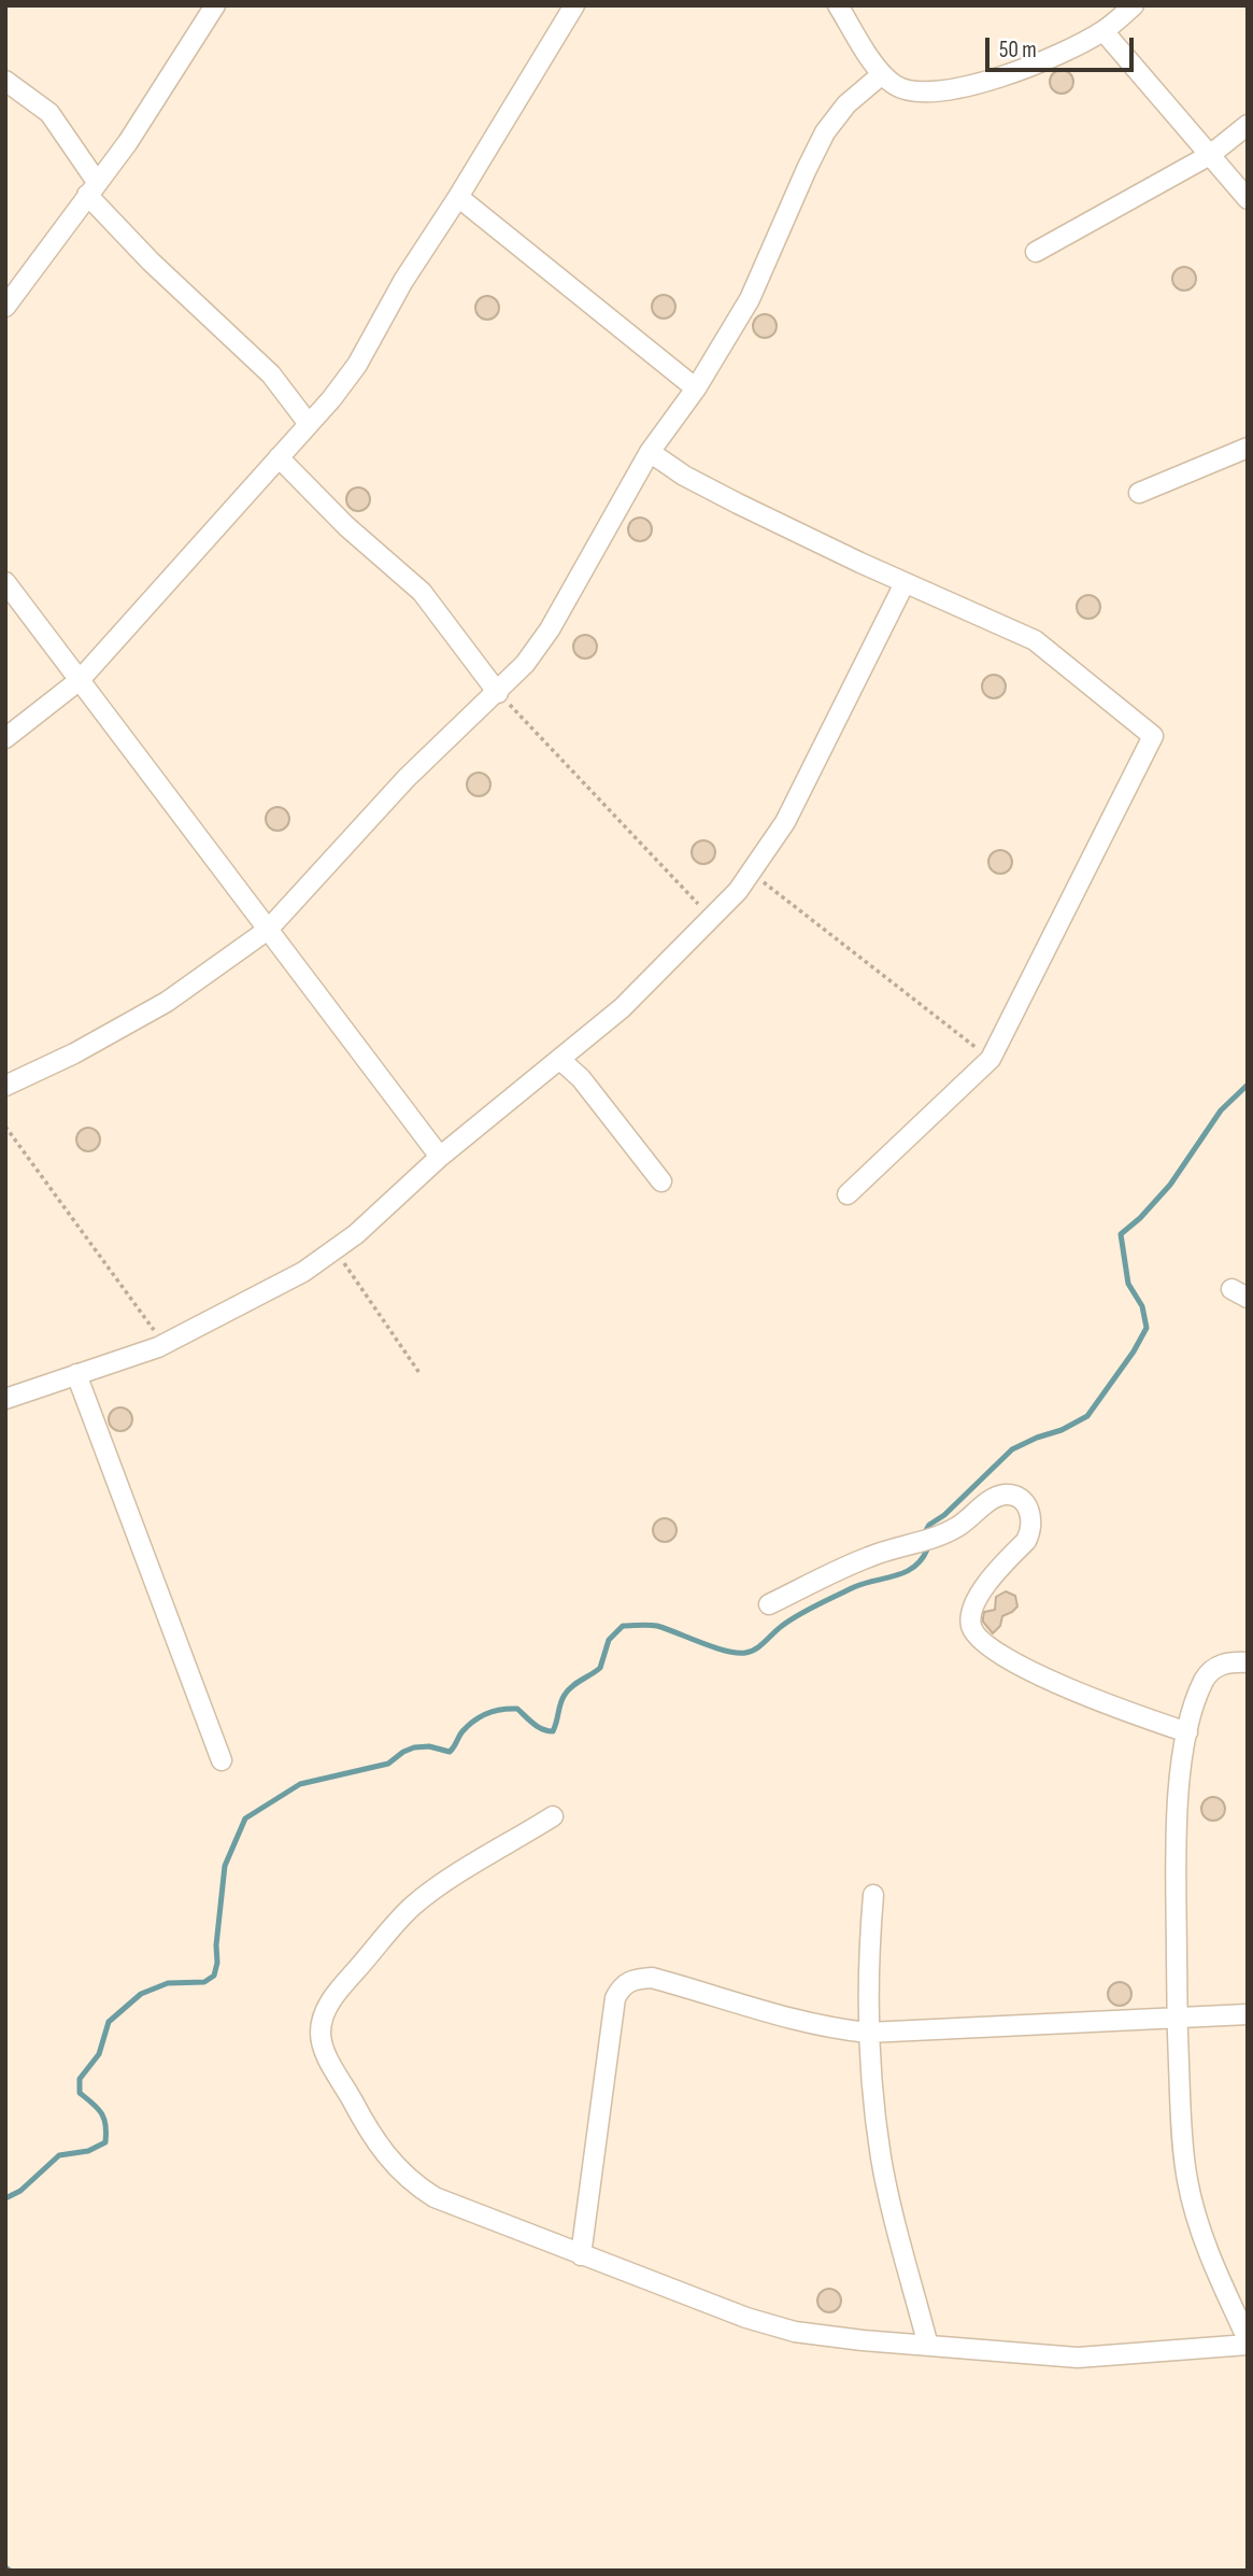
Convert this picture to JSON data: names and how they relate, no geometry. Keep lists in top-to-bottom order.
{
  "scale_bar": "50 m"
}
